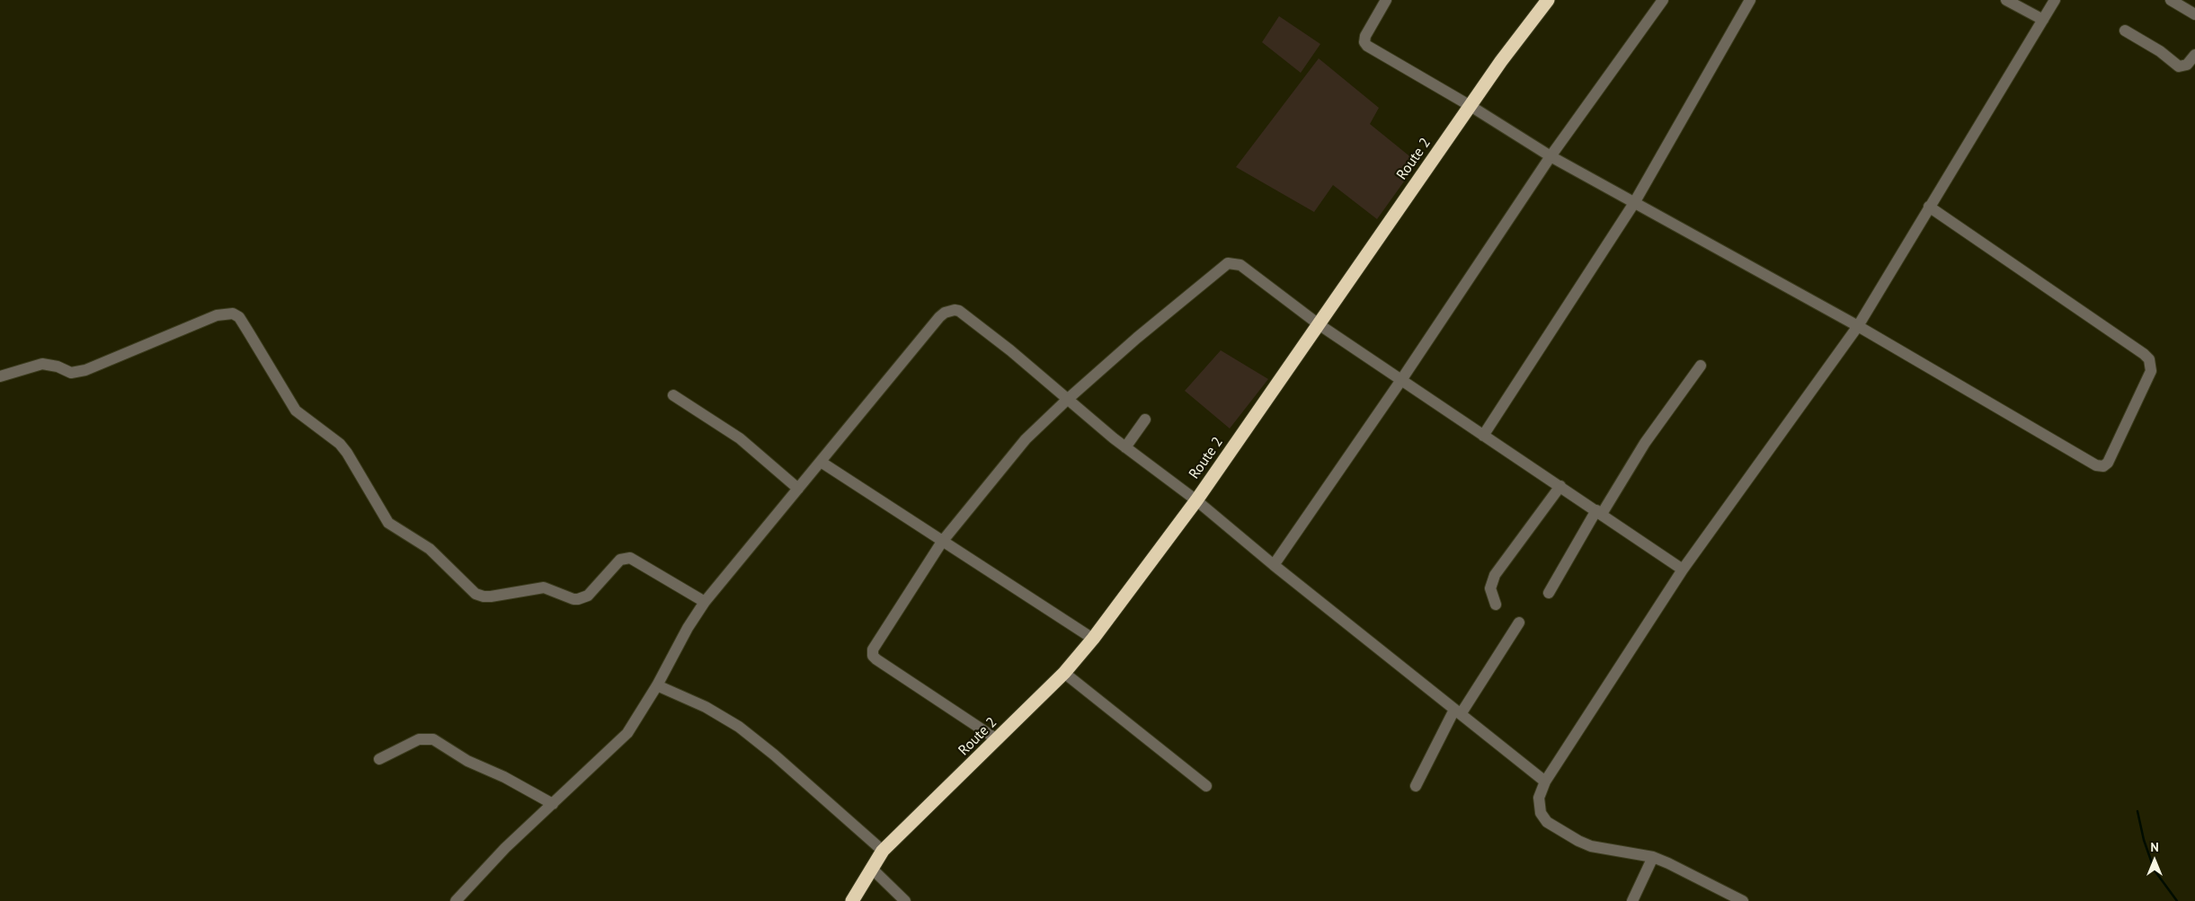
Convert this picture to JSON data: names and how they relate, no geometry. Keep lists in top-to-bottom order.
{
  "streets": {
    "highway": ["Route 2"]
  },
  "north": "top"
}
